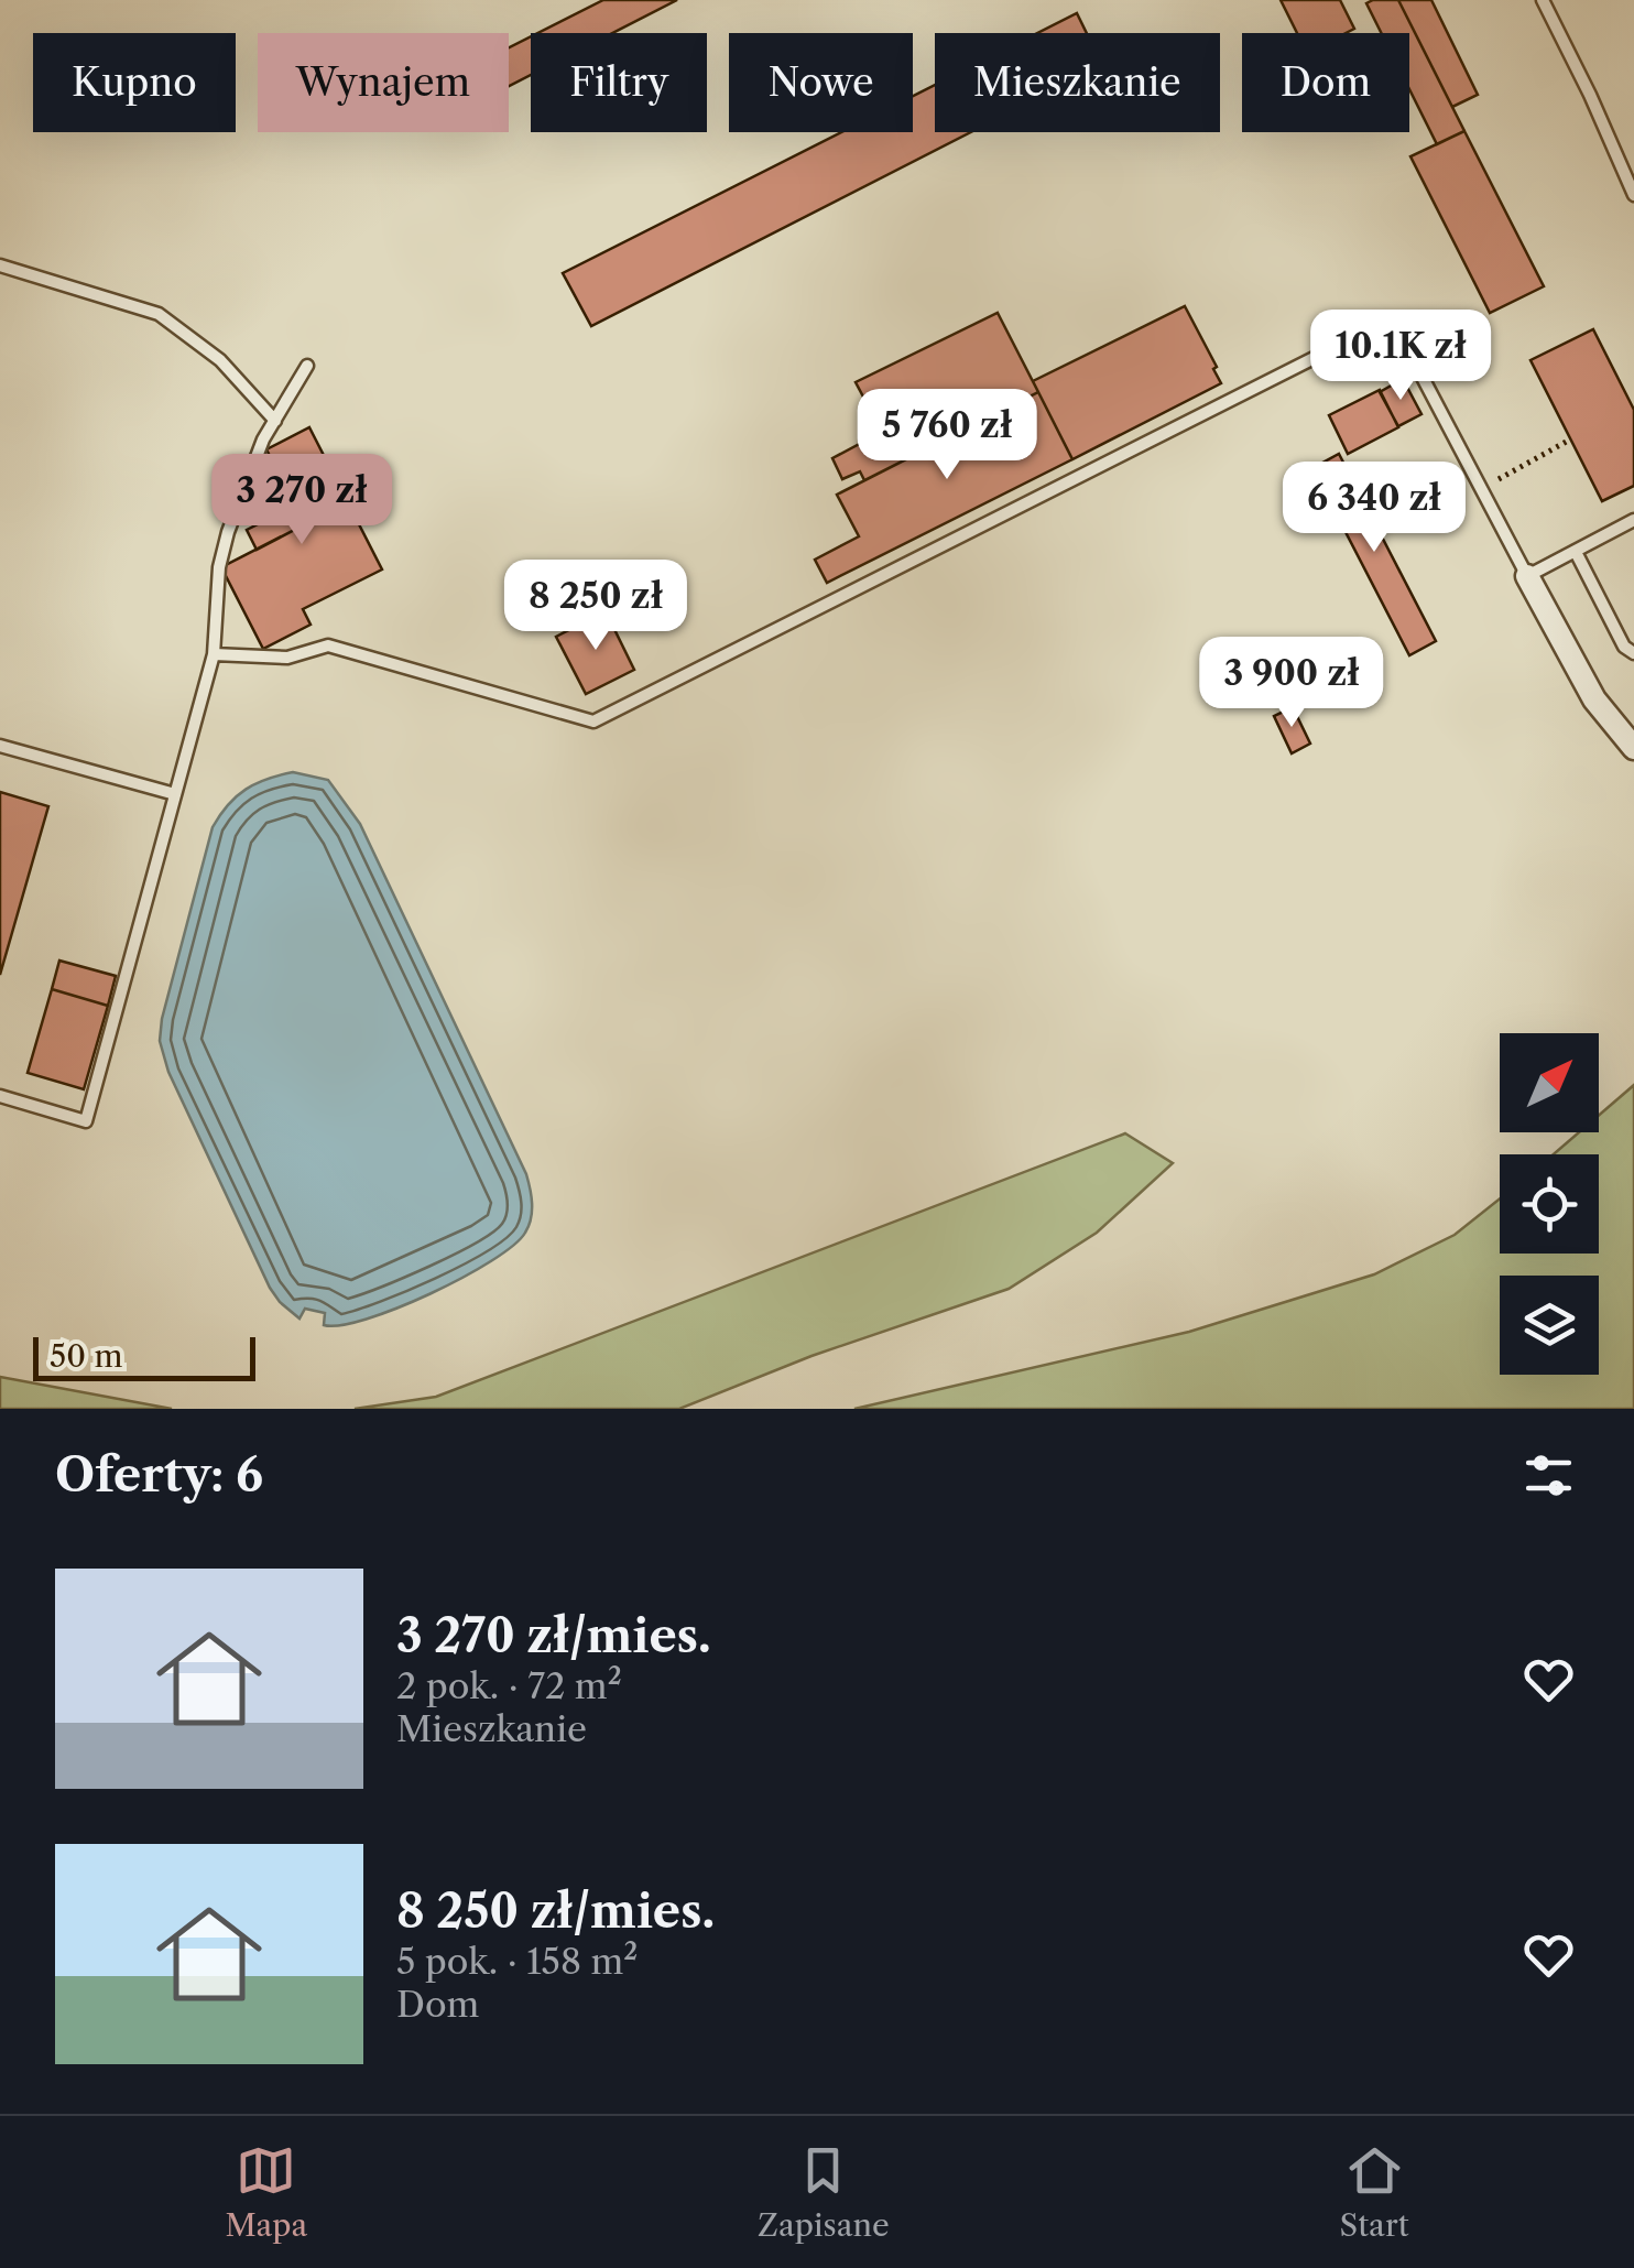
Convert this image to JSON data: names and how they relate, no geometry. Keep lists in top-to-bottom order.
{
  "scale_bar": "50 m",
  "north": "top right",
  "page": {
    "chip": [
      "Kupno",
      "Wynajem",
      "Filtry",
      "Nowe",
      "Mieszkanie",
      "Dom"
    ],
    "price": [
      "10.1K zł",
      "5 760 zł",
      "3 270 zł",
      "6 340 zł",
      "8 250 zł",
      "3 900 zł"
    ],
    "scale": "50 m",
    "heading": "Oferty: 6",
    "list": [
      {
        "name": "3 270 zł/mies.",
        "note": "2 pok. · 72 m² · Mieszkanie"
      },
      {
        "name": "8 250 zł/mies.",
        "note": "5 pok. · 158 m² · Dom"
      }
    ],
    "tabs": ["Mapa", "Zapisane", "Start"]
  }
}
